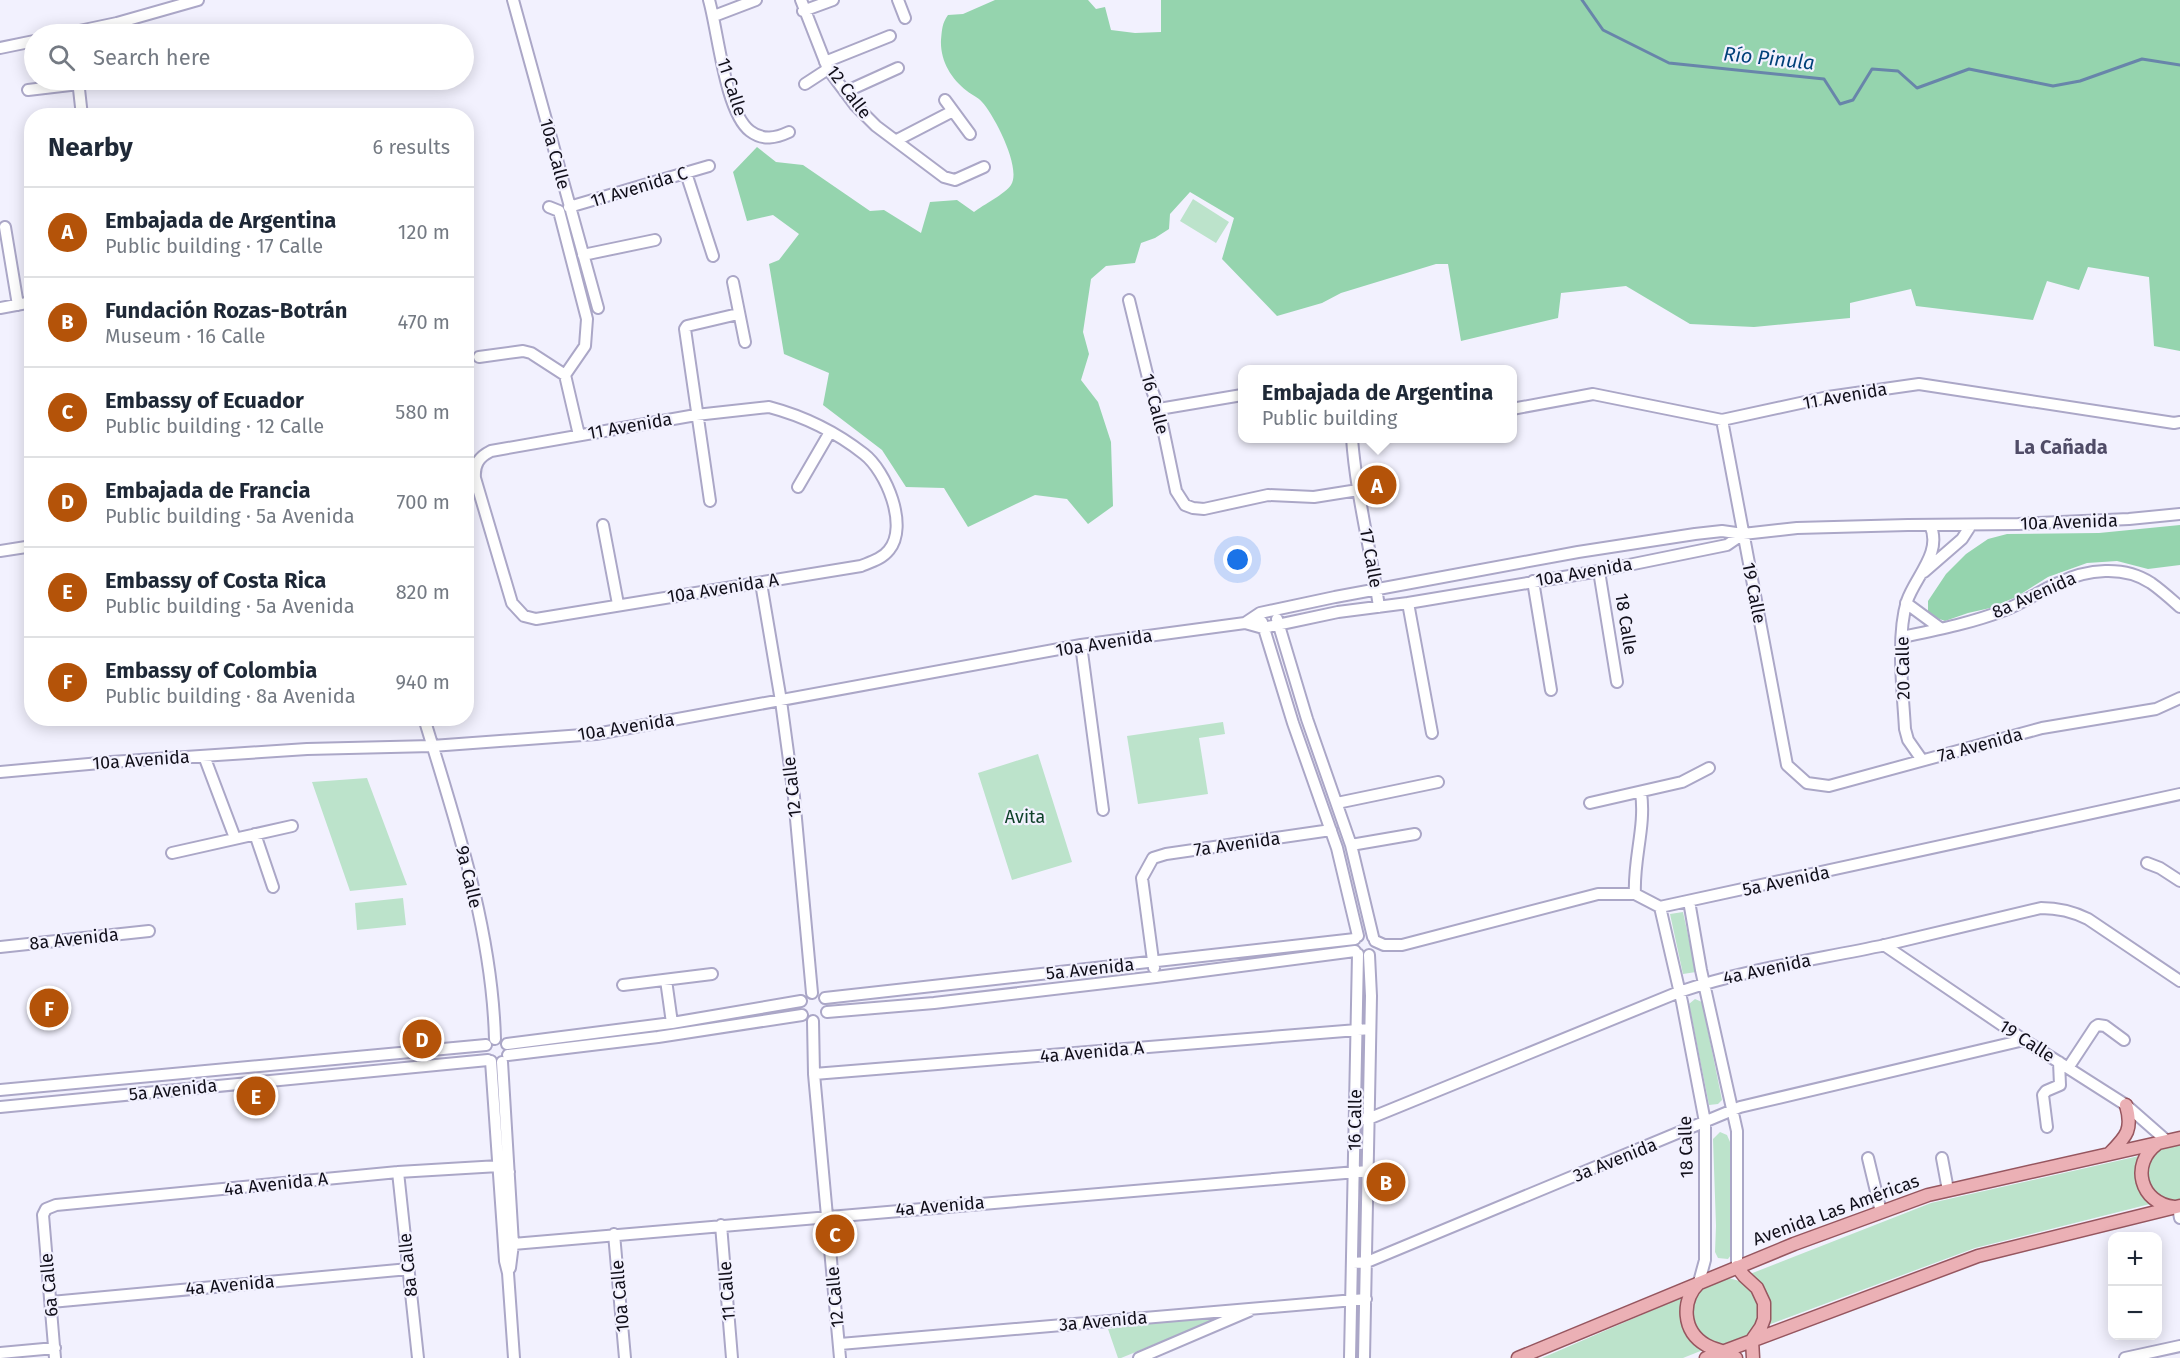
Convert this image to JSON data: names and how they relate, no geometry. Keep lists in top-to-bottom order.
{
  "streets": {
    "main road": ["18 Calle", "Avenida Las Américas"],
    "street": [
      "11 Calle",
      "12 Calle",
      "10a Calle",
      "11 Avenida C",
      "11 Avenida",
      "16 Calle",
      "10a Avenida",
      "17 Calle",
      "10a Avenida A",
      "19 Calle",
      "8a Avenida",
      "20 Calle",
      "7a Avenida",
      "9a Calle",
      "5a Avenida",
      "4a Avenida",
      "4a Avenida A",
      "3a Avenida",
      "8a Calle",
      "6a Calle"
    ]
  },
  "crossings": [
    ["11 Calle", "4a Avenida"],
    ["12 Calle", "10a Avenida"],
    ["12 Calle", "10a Avenida A"],
    ["12 Calle", "5a Avenida"],
    ["12 Calle", "4a Avenida"],
    ["12 Calle", "4a Avenida A"],
    ["12 Calle", "3a Avenida"],
    ["10a Calle", "11 Avenida C"],
    ["10a Calle", "4a Avenida"],
    ["11 Avenida", "10a Avenida A"],
    ["11 Avenida", "19 Calle"],
    ["16 Calle", "10a Avenida"],
    ["16 Calle", "17 Calle"],
    ["16 Calle", "7a Avenida"],
    ["16 Calle", "5a Avenida"],
    ["16 Calle", "4a Avenida"],
    ["16 Calle", "4a Avenida A"],
    ["16 Calle", "3a Avenida"],
    ["10a Avenida", "17 Calle"],
    ["10a Avenida", "19 Calle"],
    ["10a Avenida", "18 Calle"],
    ["10a Avenida", "20 Calle"],
    ["10a Avenida", "9a Calle"],
    ["19 Calle", "7a Avenida"],
    ["19 Calle", "4a Avenida"],
    ["19 Calle", "3a Avenida"],
    ["19 Calle", "Avenida Las Américas"],
    ["8a Avenida", "20 Calle"],
    ["18 Calle", "5a Avenida"],
    ["18 Calle", "4a Avenida"],
    ["18 Calle", "3a Avenida"],
    ["18 Calle", "Avenida Las Américas"],
    ["20 Calle", "7a Avenida"],
    ["7a Avenida", "5a Avenida"],
    ["9a Calle", "5a Avenida"],
    ["4a Avenida", "8a Calle"],
    ["4a Avenida", "6a Calle"],
    ["4a Avenida A", "8a Calle"],
    ["4a Avenida A", "6a Calle"]
  ],
  "districts": ["La Cañada"],
  "water": ["Río Pinula"],
  "parks": ["Avita"],
  "page": {
    "search": "Search here",
    "heading": ["Nearby", "6 results"],
    "list": [
      {
        "mark": "A",
        "name": "Embajada de Argentina",
        "note": "Public building · 17 Calle",
        "value": "120 m"
      },
      {
        "mark": "B",
        "name": "Fundación Rozas-Botrán",
        "note": "Museum · 16 Calle",
        "value": "470 m"
      },
      {
        "mark": "C",
        "name": "Embassy of Ecuador",
        "note": "Public building · 12 Calle",
        "value": "580 m"
      },
      {
        "mark": "D",
        "name": "Embajada de Francia",
        "note": "Public building · 5a Avenida",
        "value": "700 m"
      },
      {
        "mark": "E",
        "name": "Embassy of Costa Rica",
        "note": "Public building · 5a Avenida",
        "value": "820 m"
      },
      {
        "mark": "F",
        "name": "Embassy of Colombia",
        "note": "Public building · 8a Avenida",
        "value": "940 m"
      }
    ],
    "popup": ["Embajada de Argentina", "Public building"],
    "pins": [
      "A",
      "F",
      "D",
      "E",
      "B",
      "C"
    ],
    "map_buttons": ["+", "−"]
  }
}
